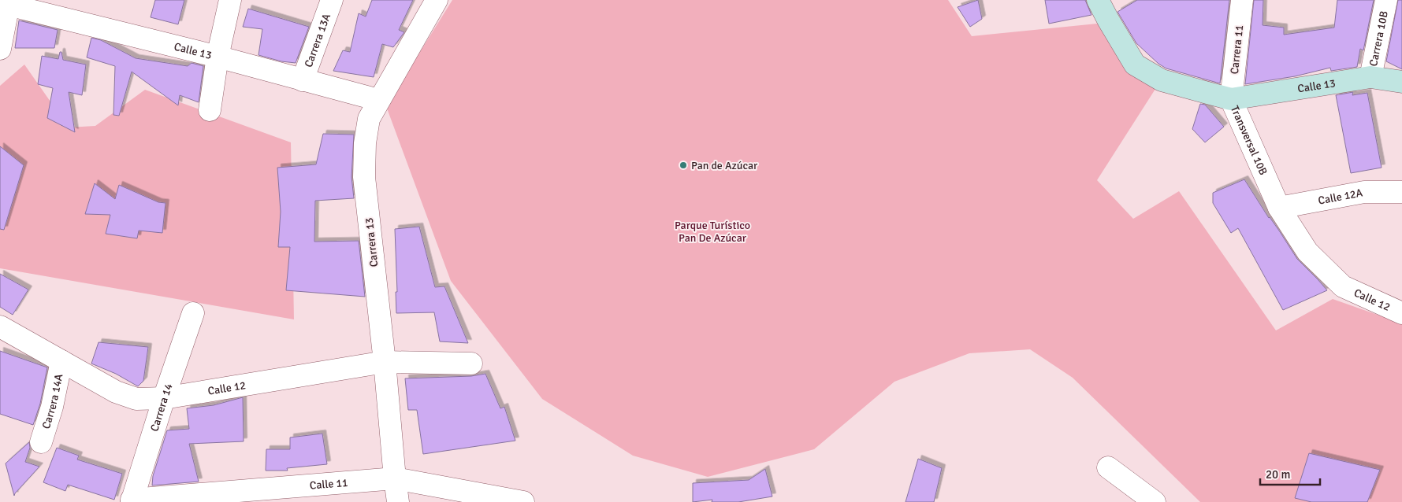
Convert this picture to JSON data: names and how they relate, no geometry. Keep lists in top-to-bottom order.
{
  "streets": {
    "street": [
      "Carrera 10B",
      "Carrera 13A",
      "Carrera 11",
      "Calle 13",
      "Transversal 10B",
      "Calle 12A",
      "Carrera 13",
      "Calle 12",
      "Carrera 14A",
      "Carrera 14",
      "Calle 11"
    ]
  },
  "crossings": [
    ["Carrera 10B", "Calle 13"],
    ["Carrera 13A", "Calle 13"],
    ["Carrera 11", "Calle 13"],
    ["Carrera 11", "Transversal 10B"],
    ["Calle 13", "Transversal 10B"],
    ["Calle 13", "Carrera 13"],
    ["Transversal 10B", "Calle 12A"],
    ["Transversal 10B", "Calle 12"],
    ["Carrera 13", "Calle 12"],
    ["Carrera 13", "Calle 11"],
    ["Calle 12", "Carrera 14A"],
    ["Calle 12", "Carrera 14"],
    ["Carrera 14", "Calle 11"]
  ],
  "parks": ["Parque Turístico Pan De Azúcar"],
  "places": ["Pan de Azúcar"],
  "scale_bar": "20 m"
}
